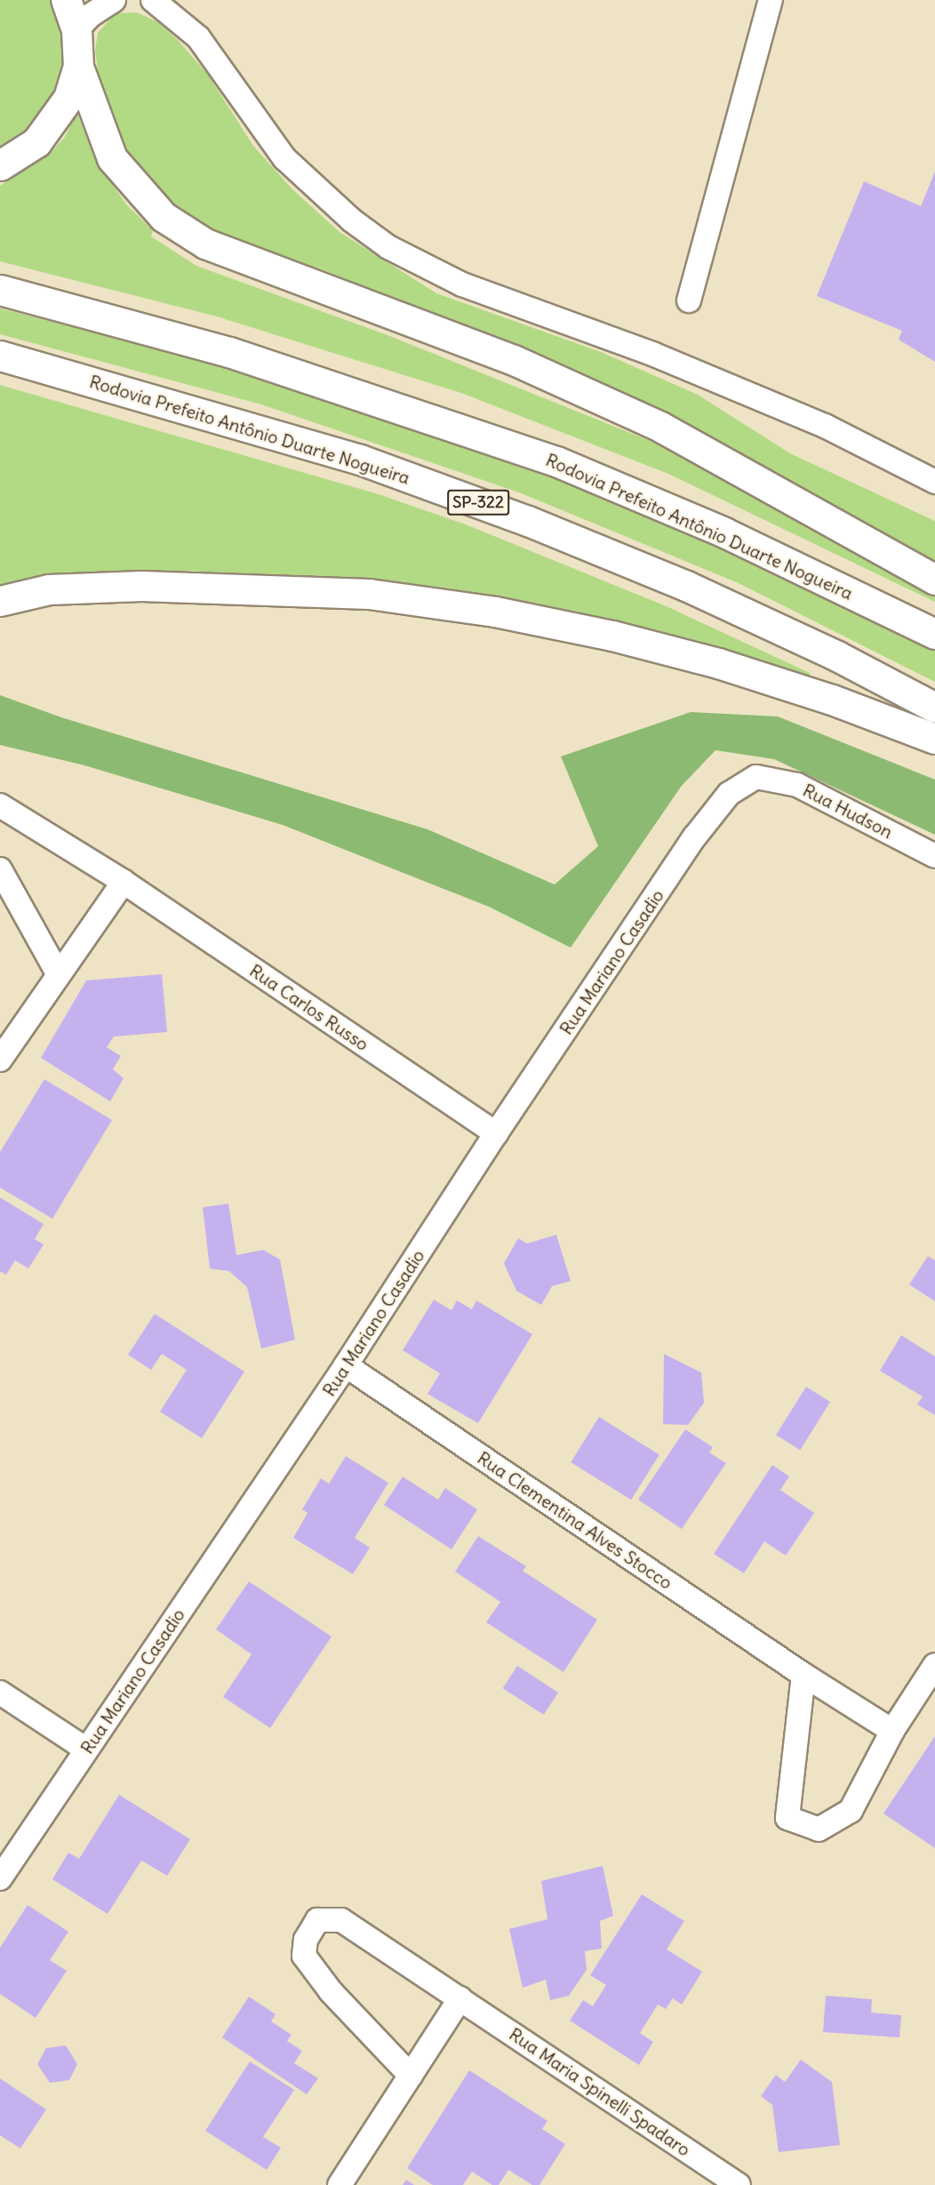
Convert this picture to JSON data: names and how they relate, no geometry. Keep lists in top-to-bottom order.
{
  "streets": {
    "main road": ["Rodovia Prefeito Antônio Duarte Nogueira", "SP-322"],
    "street": [
      "Rua Hudson",
      "Rua Mariano Casadio",
      "Rua Carlos Russo",
      "Rua Clementina Alves Stocco",
      "Rua Maria Spinelli Spadaro"
    ]
  },
  "crossings": [
    ["Rua Hudson", "Rua Mariano Casadio"],
    ["Rua Mariano Casadio", "Rua Carlos Russo"],
    ["Rua Mariano Casadio", "Rua Clementina Alves Stocco"]
  ]
}
